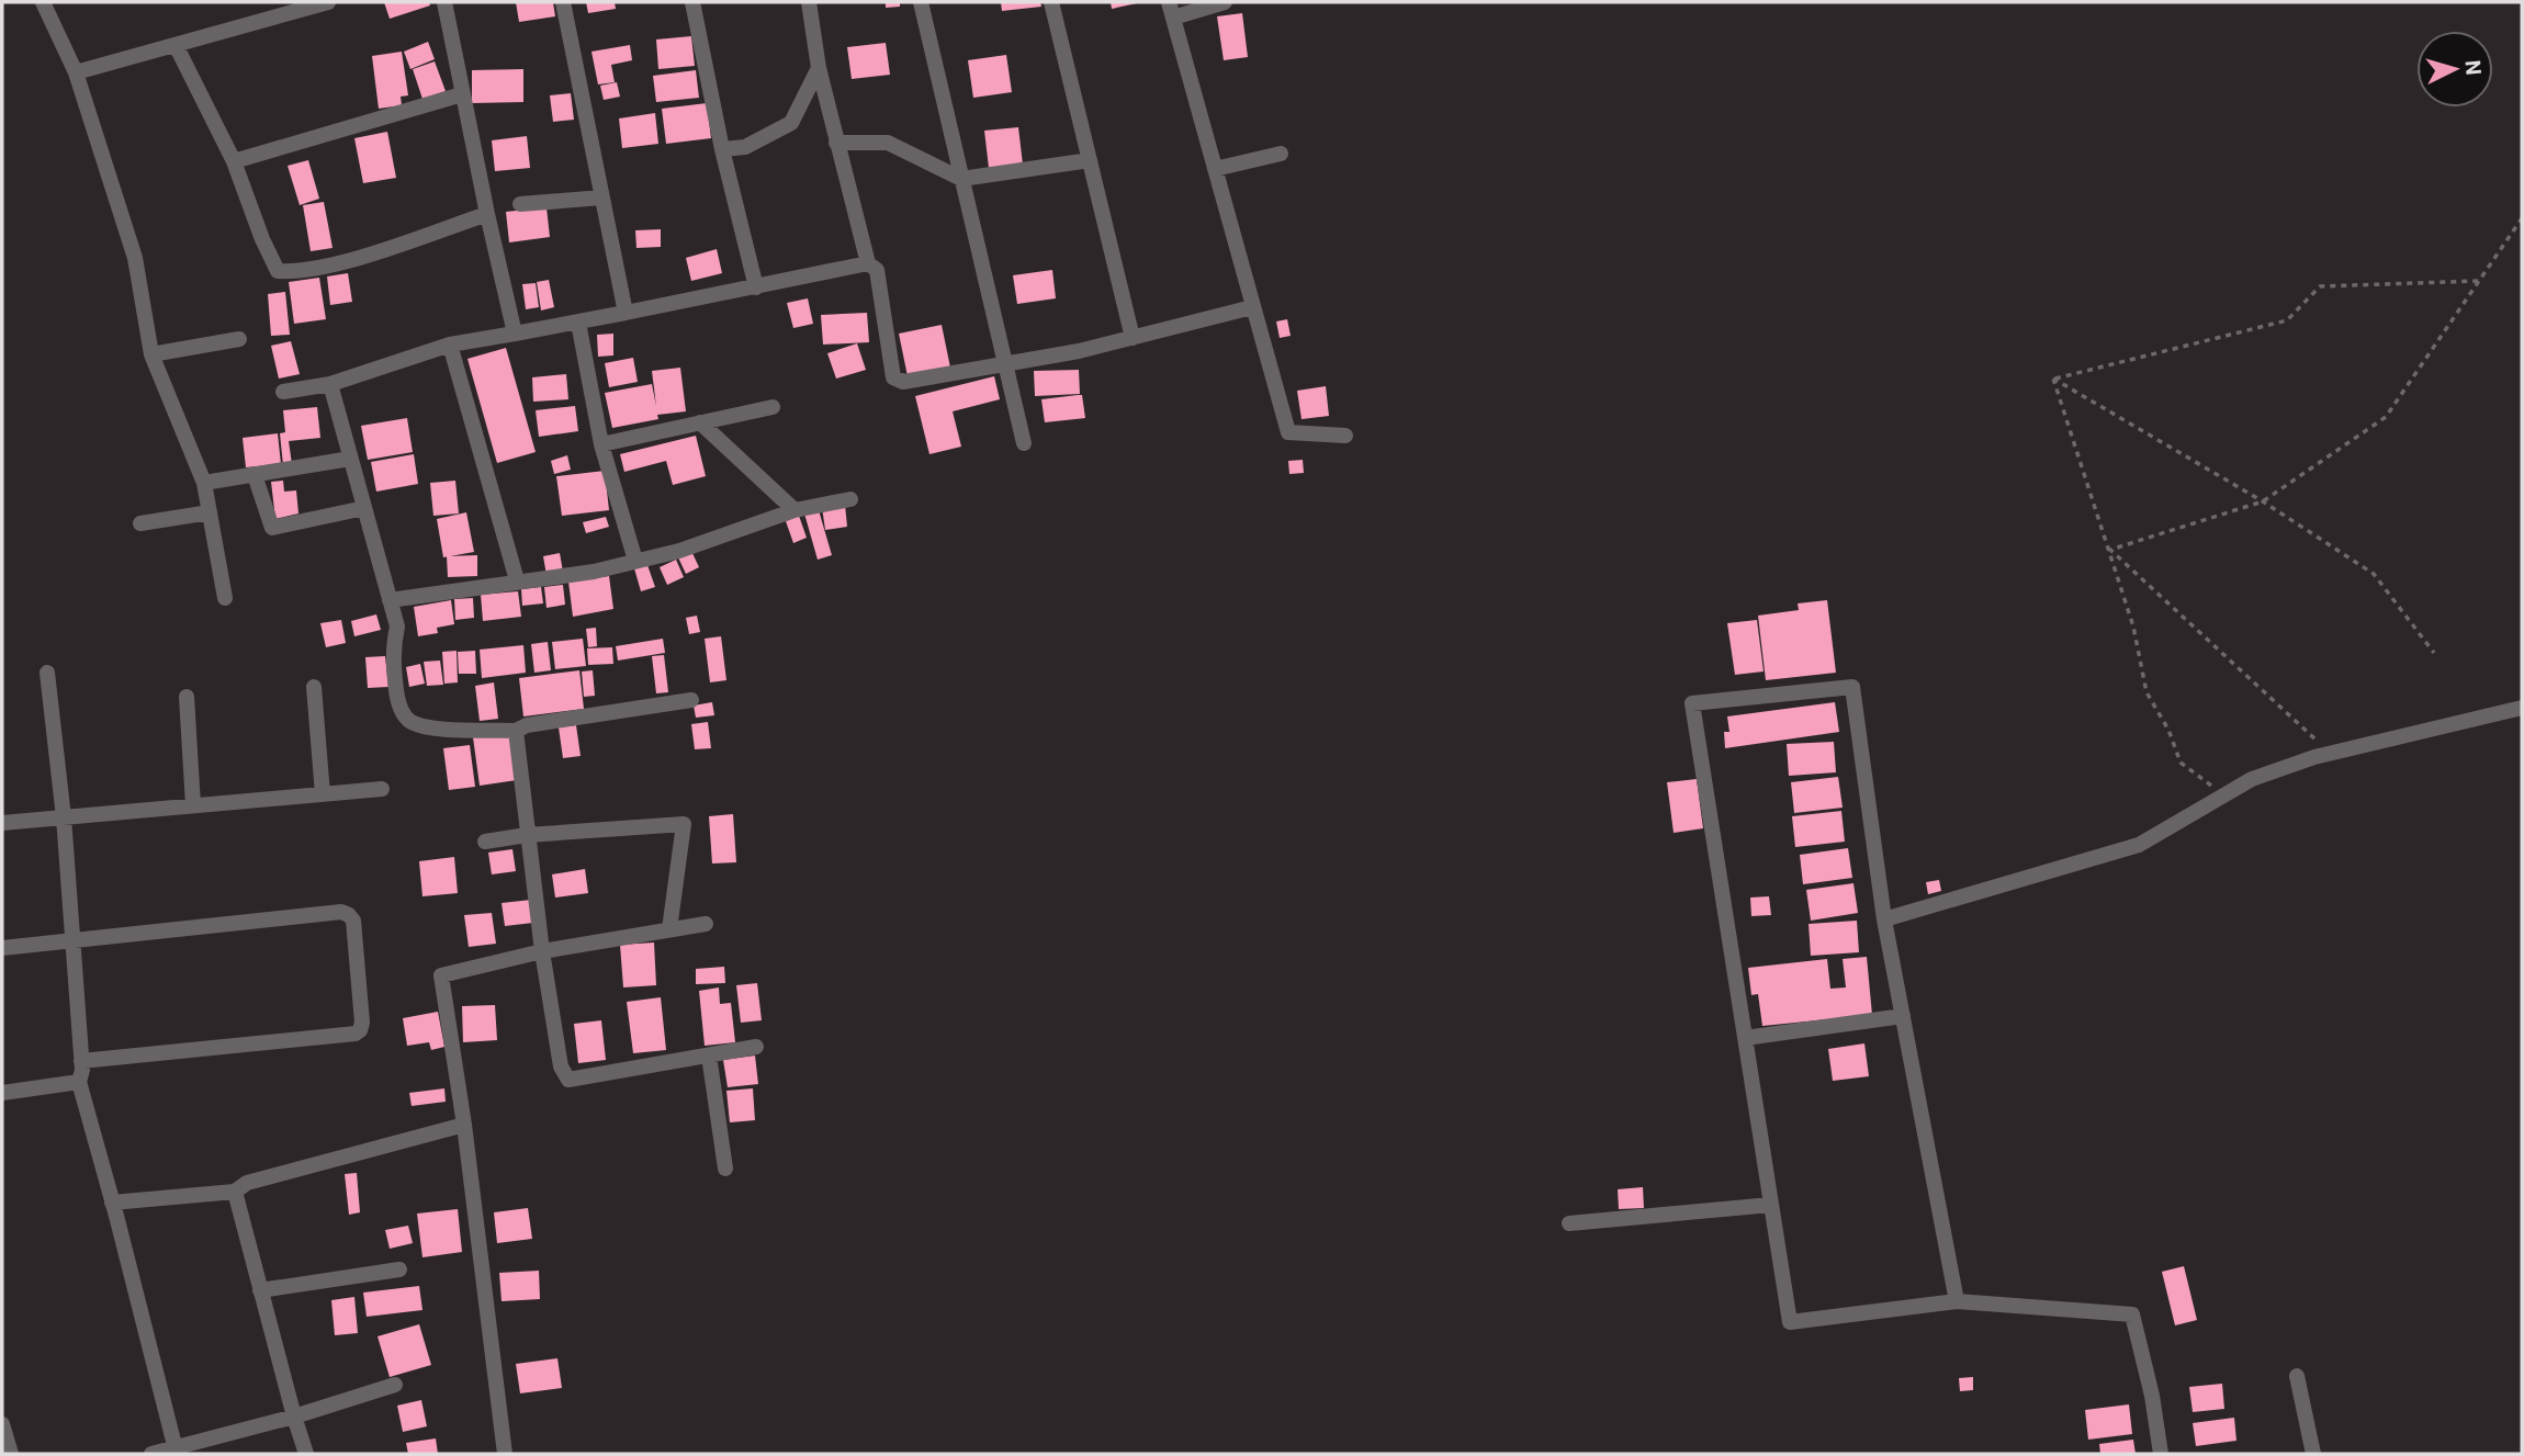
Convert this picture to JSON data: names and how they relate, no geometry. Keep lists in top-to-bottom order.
{
  "north": "right"
}
